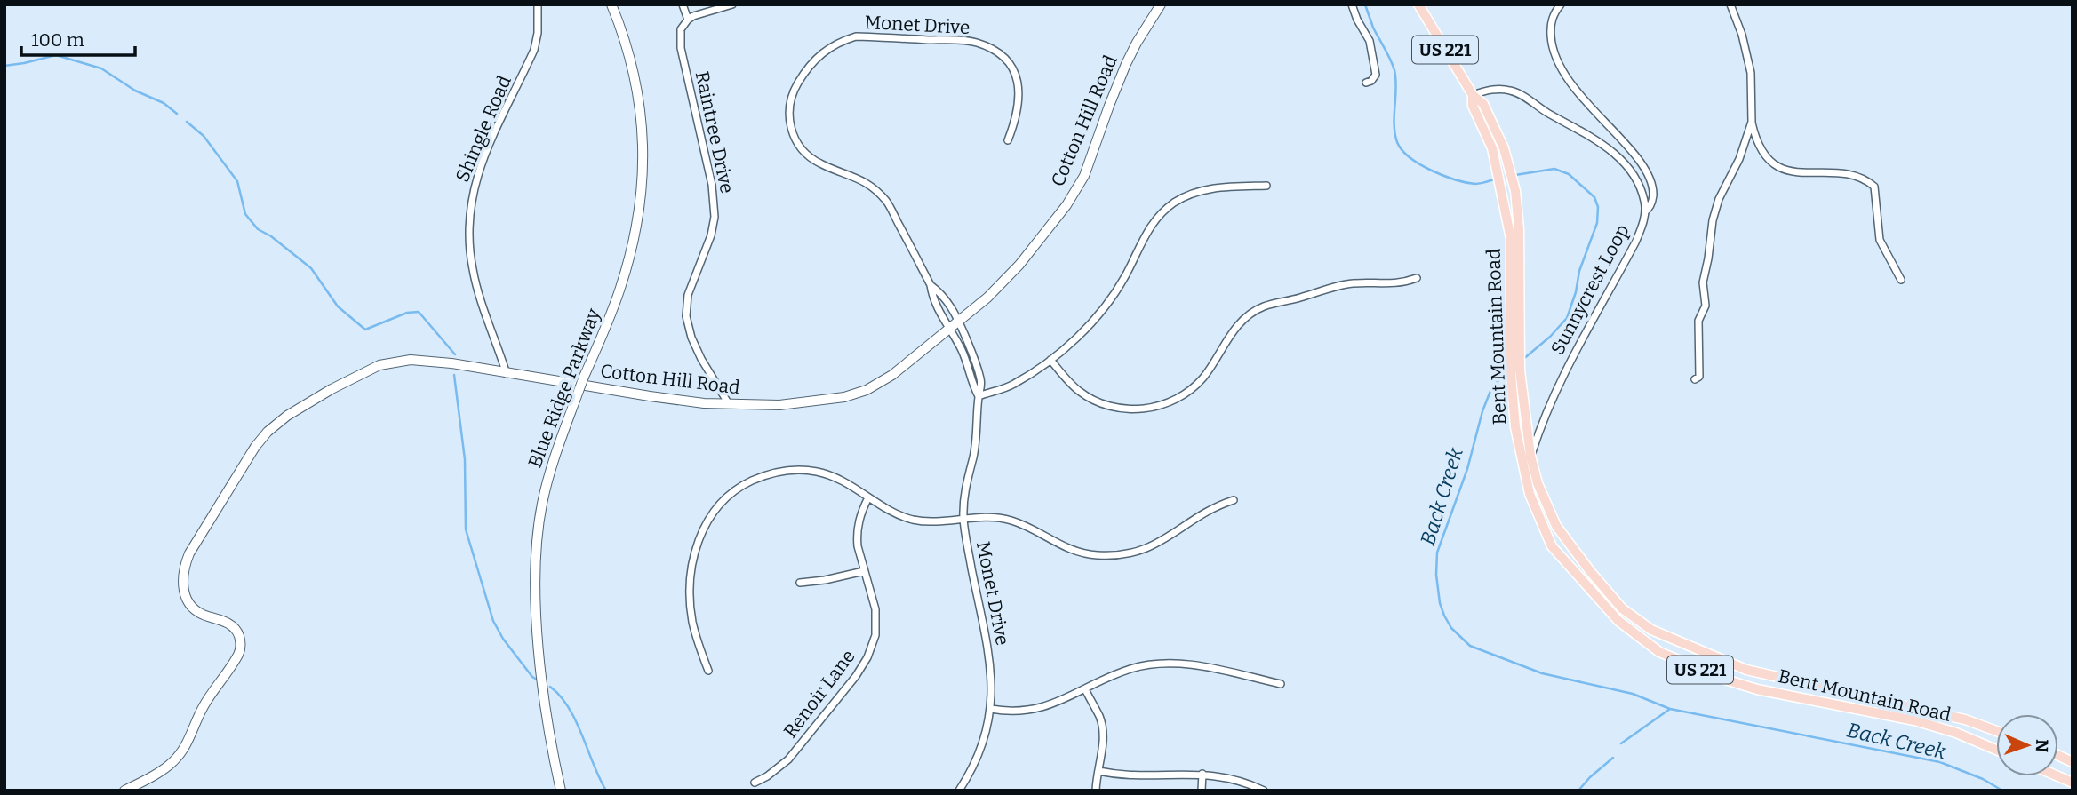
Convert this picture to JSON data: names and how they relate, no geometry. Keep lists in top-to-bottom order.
{
  "streets": {
    "main road": ["US 221", "Bent Mountain Road"],
    "street": [
      "Monet Drive",
      "Cotton Hill Road",
      "Shingle Road",
      "Raintree Drive",
      "Sunnycrest Loop",
      "Blue Ridge Parkway",
      "Renoir Lane"
    ]
  },
  "crossings": [
    ["Monet Drive", "Cotton Hill Road"],
    ["Cotton Hill Road", "Shingle Road"],
    ["Cotton Hill Road", "Raintree Drive"],
    ["Sunnycrest Loop", "Bent Mountain Road"]
  ],
  "water": ["Back Creek"],
  "scale_bar": "100 m",
  "north": "right"
}
